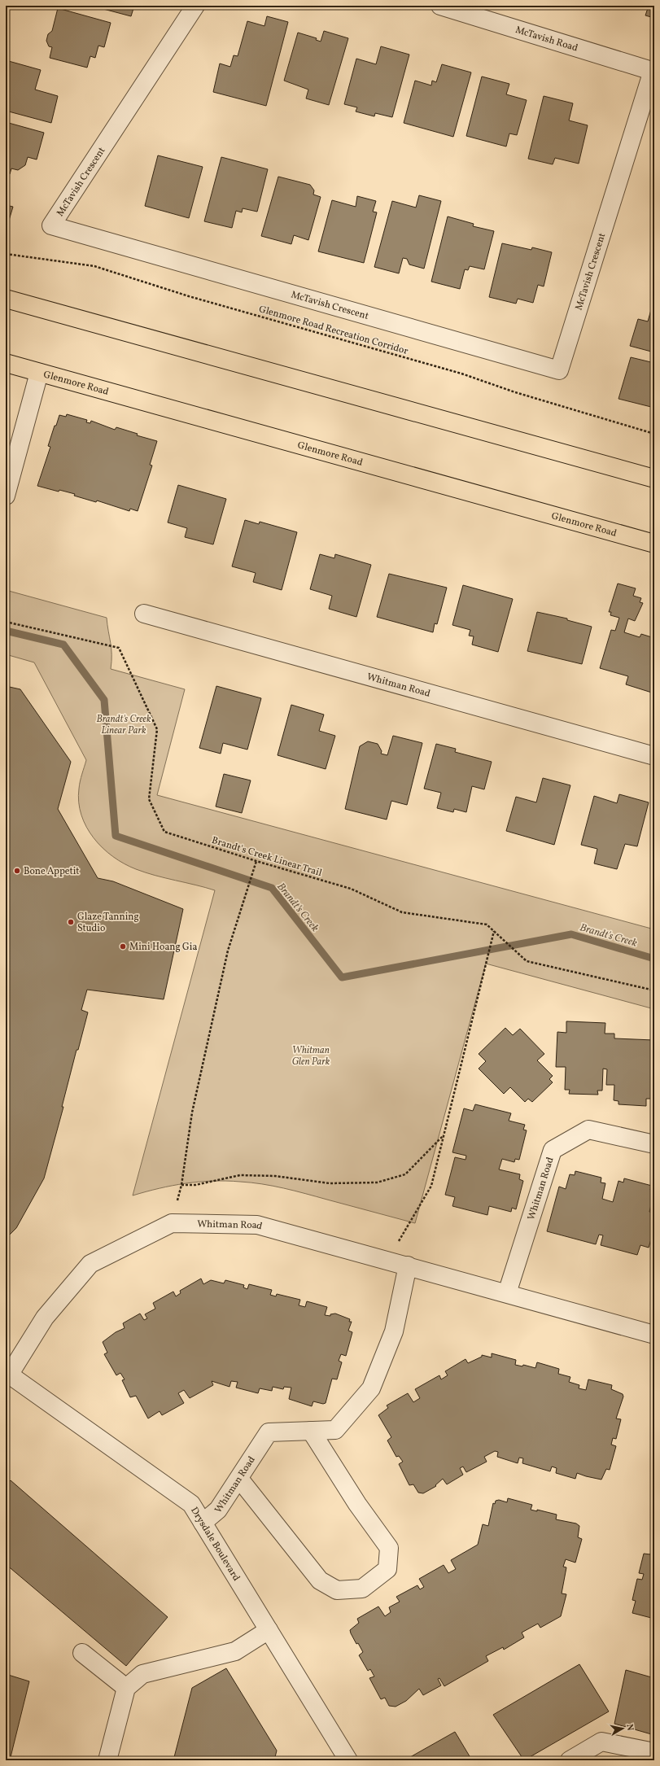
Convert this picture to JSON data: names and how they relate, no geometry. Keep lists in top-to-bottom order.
{
  "streets": {
    "main road": ["Glenmore Road"],
    "street": [
      "McTavish Road",
      "McTavish Crescent",
      "Whitman Road",
      "Drysdale Boulevard"
    ],
    "path": ["Glenmore Road Recreation Corridor", "Brandt's Creek Linear Trail"]
  },
  "crossings": [
    ["McTavish Road", "McTavish Crescent"],
    ["Whitman Road", "Drysdale Boulevard"]
  ],
  "water": ["Brandt's Creek"],
  "parks": ["Brandt's Creek Linear Park", "Whitman Glen Park"],
  "places": ["Bone Appetit", "Glaze Tanning Studio", "Mini Hoang Gia"],
  "north": "right"
}
